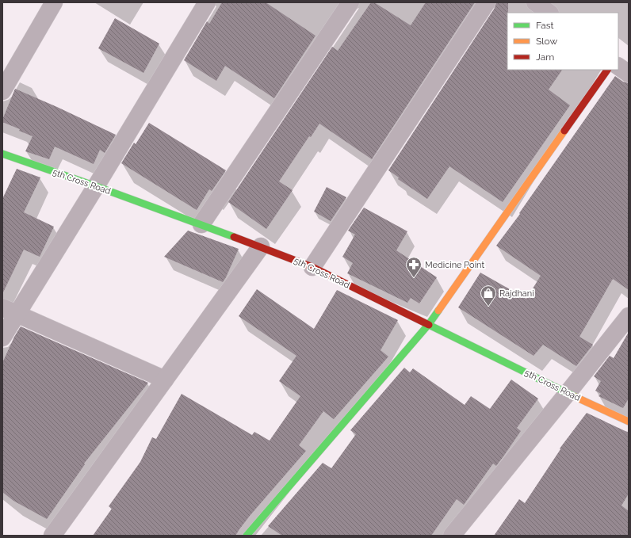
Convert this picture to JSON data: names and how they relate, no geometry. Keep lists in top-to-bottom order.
{
  "streets": {
    "street": ["5th Cross Road"]
  },
  "places": {
    "pharmacy": ["Medicine Point"],
    "shop": ["Rajdhani"]
  },
  "legend": ["Fast", "Slow", "Jam"]
}
